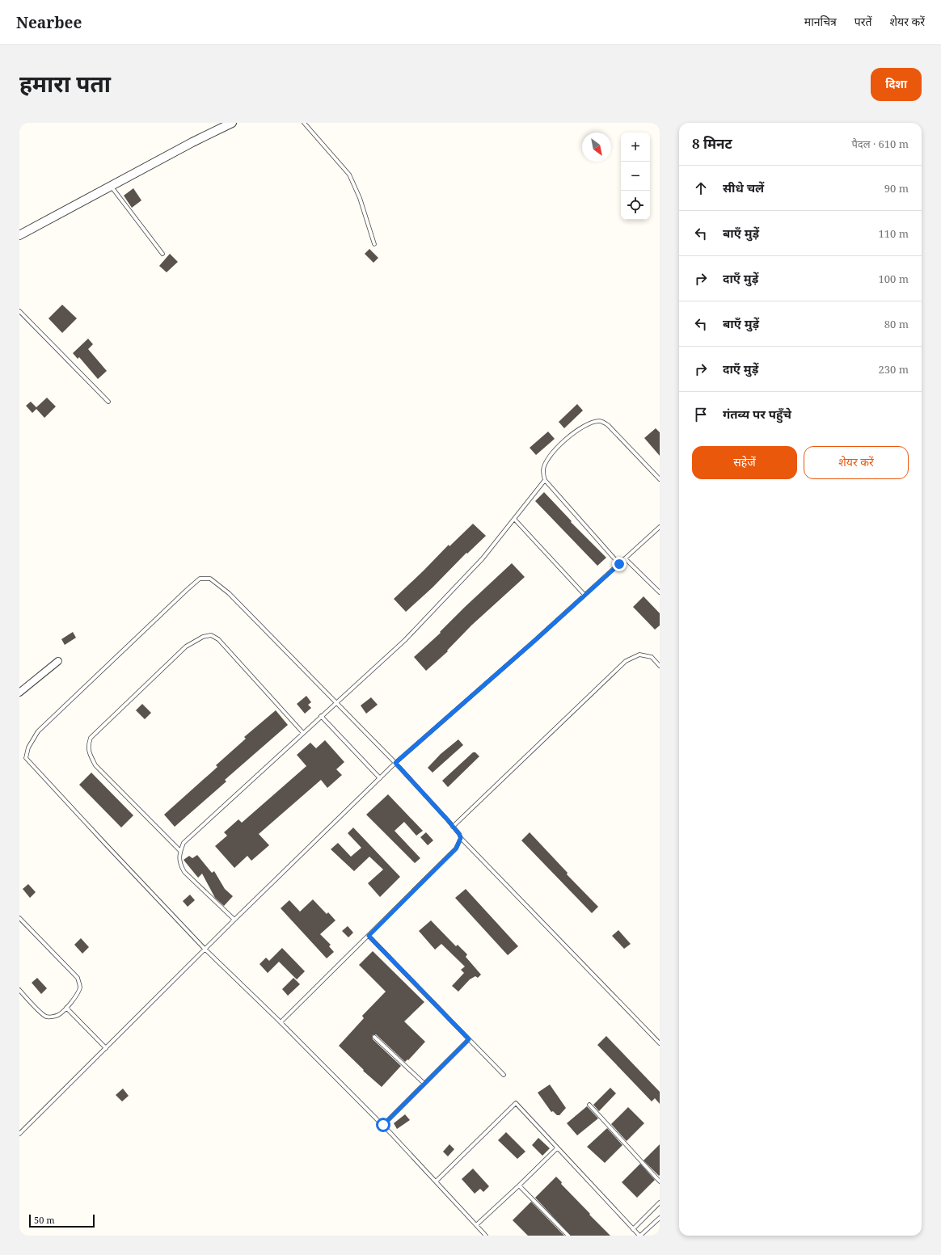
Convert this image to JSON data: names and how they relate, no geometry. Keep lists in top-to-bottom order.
{
  "scale_bar": "50 m",
  "north": "bottom right",
  "page": {
    "header": "Nearbee",
    "nav": ["मानचित्र", "परतें", "शेयर करें"],
    "title": "हमारा पता",
    "buttons": [
      "दिशा",
      ["सहेजें", "शेयर करें"]
    ],
    "heading": ["8 मिनट", "पैदल · 610 m"],
    "map_buttons": ["+", "−"],
    "list": [
      ["सीधे चलें", "90 m"],
      ["बाएँ मुड़ें", "110 m"],
      ["दाएँ मुड़ें", "100 m"],
      ["बाएँ मुड़ें", "80 m"],
      ["दाएँ मुड़ें", "230 m"],
      "गंतव्य पर पहुँचे"
    ],
    "scale": "50 m"
  }
}
